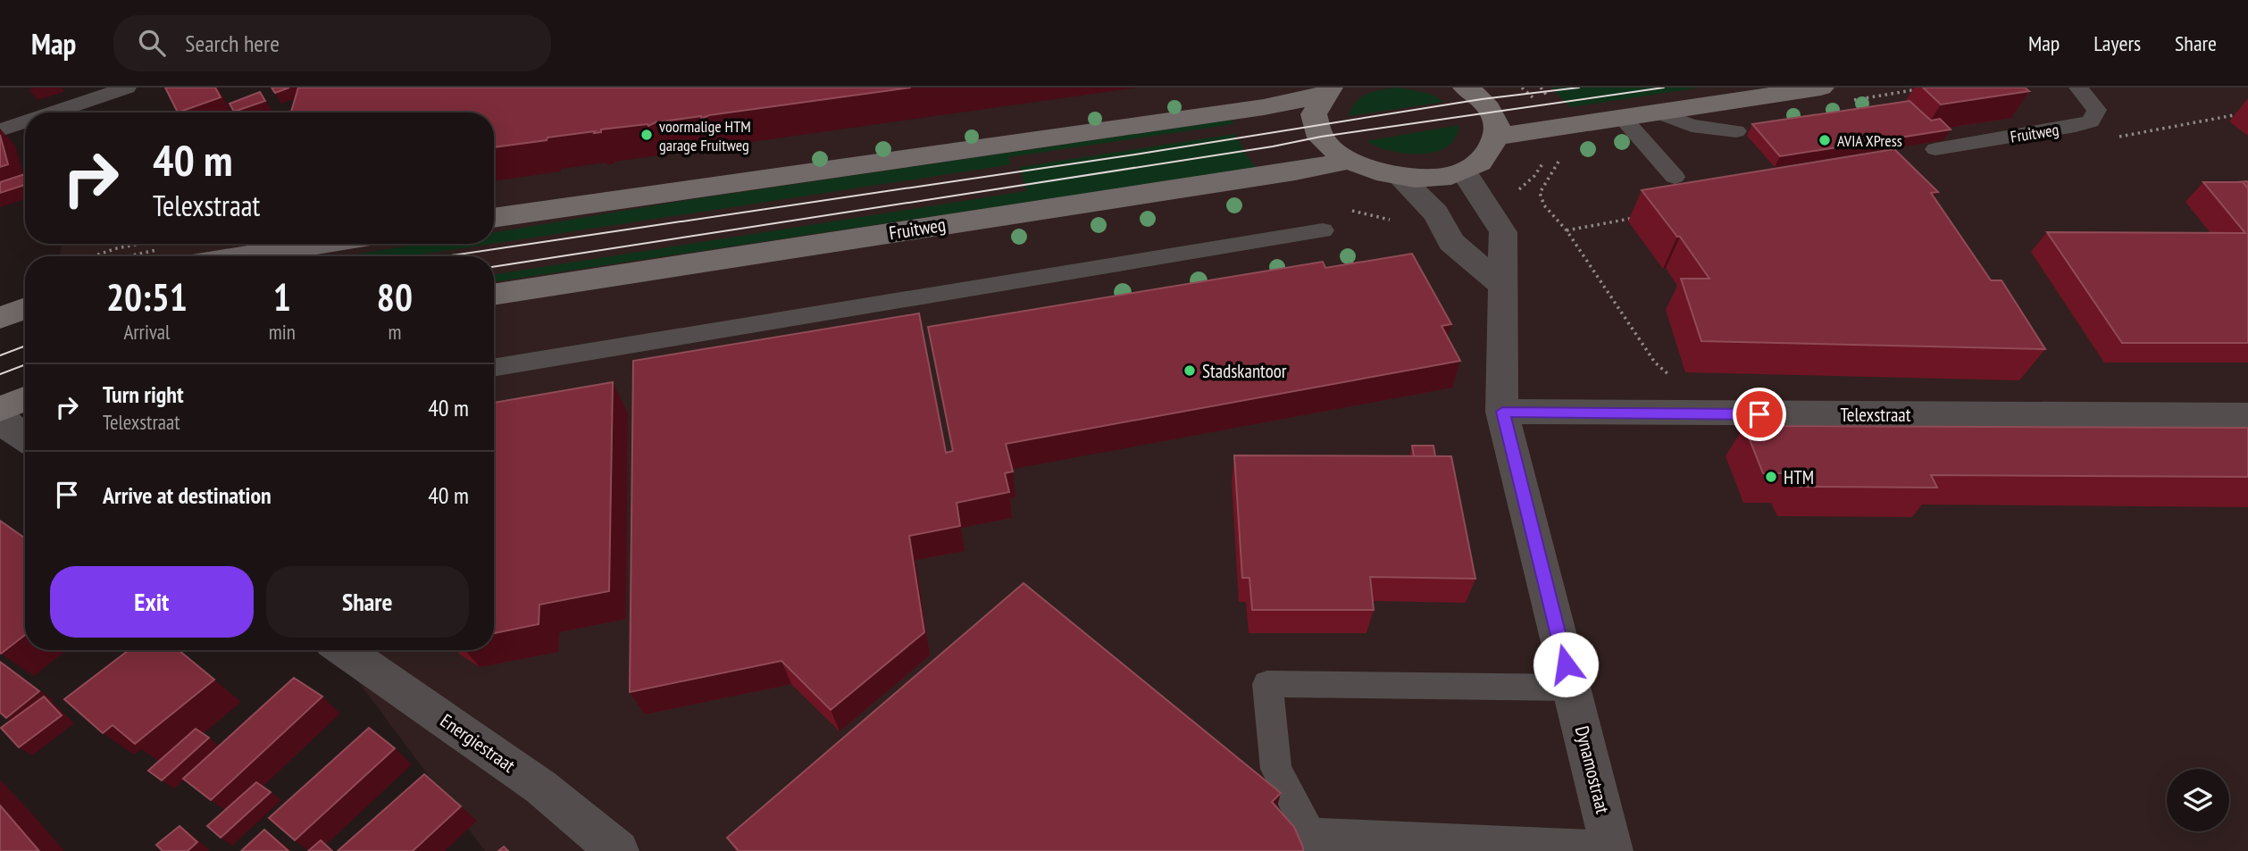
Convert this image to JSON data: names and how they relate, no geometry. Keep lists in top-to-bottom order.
{
  "streets": {
    "street": [
      "Fruitweg",
      "Telexstraat",
      "Energiestraat",
      "Dynamostraat"
    ]
  },
  "crossings": [
    ["Telexstraat", "Dynamostraat"]
  ],
  "places": [
    "voormalige HTM garage Fruitweg",
    "AVIA XPress",
    "Stadskantoor",
    "HTM"
  ],
  "page": {
    "header": "Map",
    "search": "Search here",
    "nav": ["Map", "Layers", "Share"],
    "turn": ["40 m", "Telexstraat"],
    "eta": [
      "20:51",
      "Arrival",
      "1",
      "min",
      "80",
      "m"
    ],
    "list": [
      {
        "name": "Turn right",
        "note": "Telexstraat",
        "value": "40 m"
      },
      {
        "name": "Arrive at destination",
        "value": "40 m"
      }
    ],
    "buttons": ["Exit", "Share"]
  }
}
